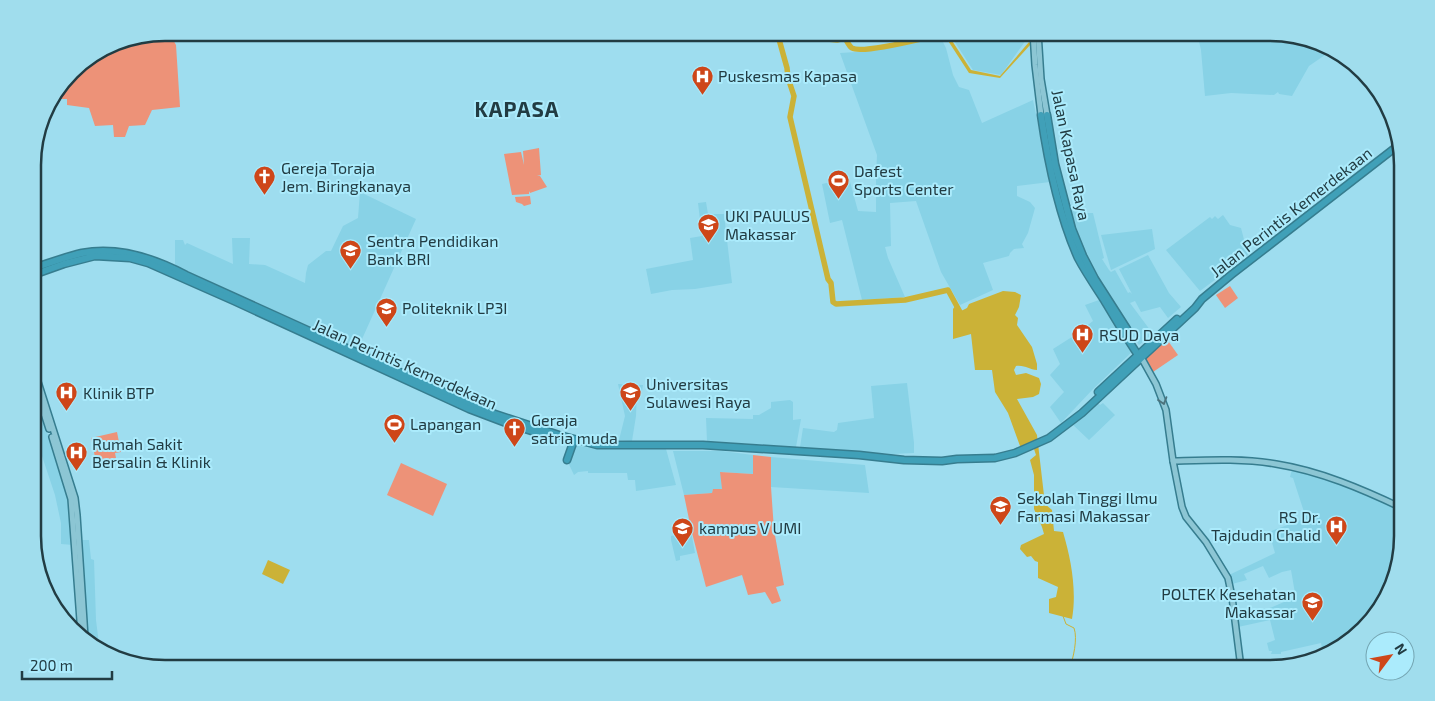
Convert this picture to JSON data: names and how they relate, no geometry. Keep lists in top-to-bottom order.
{
  "streets": {
    "highway": ["Jalan Kapasa Raya", "Jalan Perintis Kemerdekaan"]
  },
  "crossings": [
    ["Jalan Kapasa Raya", "Jalan Perintis Kemerdekaan"]
  ],
  "districts": ["KAPASA"],
  "places": {
    "hospital": [
      "Puskesmas Kapasa",
      "RSUD Daya",
      "Klinik BTP",
      "Rumah Sakit Bersalin & Klinik",
      "RS Dr. Tajdudin Chalid"
    ],
    "church": ["Gereja Toraja Jem. Biringkanaya", "Geraja satria muda"],
    "sports": ["Dafest Sports Center", "Lapangan"],
    "school or university": [
      "UKI PAULUS Makassar",
      "Sentra Pendidikan Bank BRI",
      "Politeknik LP3I",
      "Universitas Sulawesi Raya",
      "Sekolah Tinggi Ilmu Farmasi Makassar",
      "kampus V UMI",
      "POLTEK Kesehatan Makassar"
    ]
  },
  "scale_bar": "200 m",
  "north": "top right"
}
